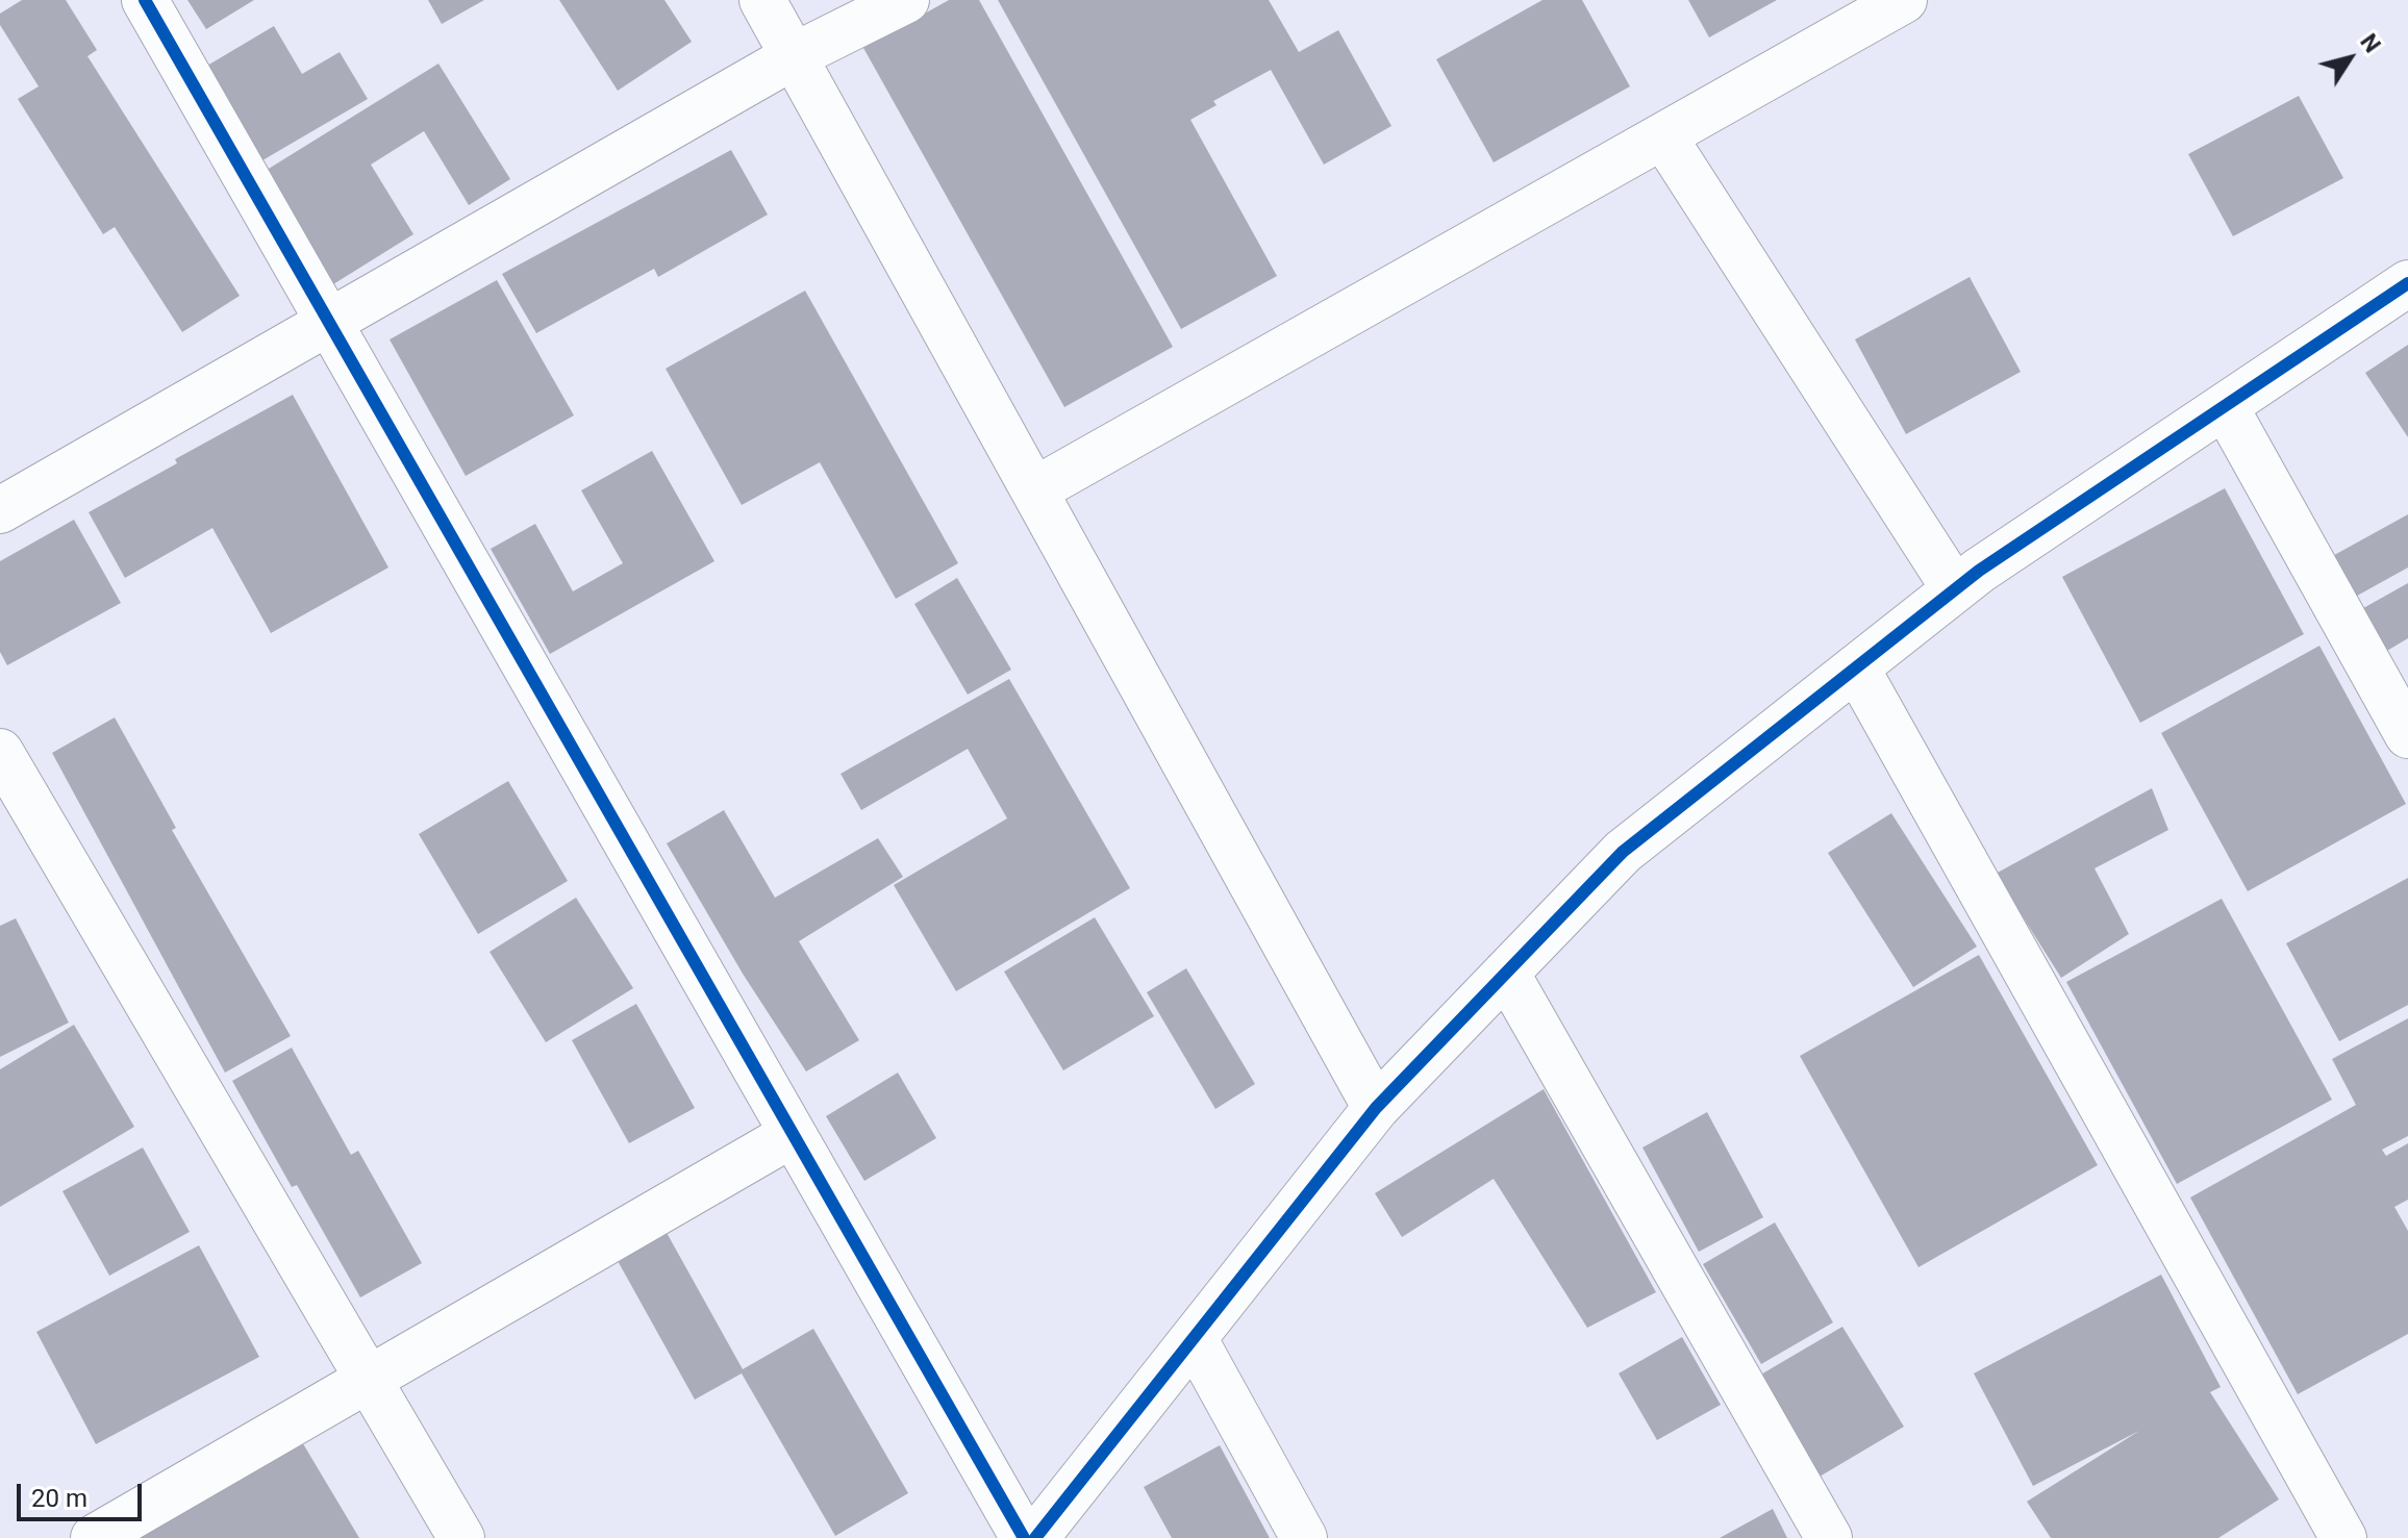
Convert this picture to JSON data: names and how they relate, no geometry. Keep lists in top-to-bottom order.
{
  "scale_bar": "20 m",
  "north": "top right"
}
